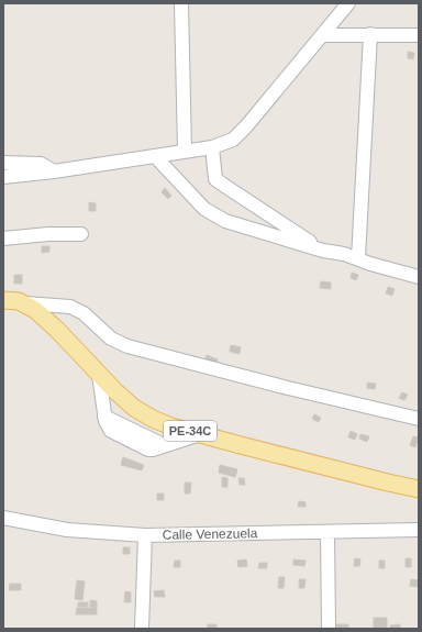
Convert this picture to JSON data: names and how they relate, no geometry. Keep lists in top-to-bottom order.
{
  "streets": {
    "main road": ["PE-34C"],
    "street": ["Calle Venezuela"]
  }
}
